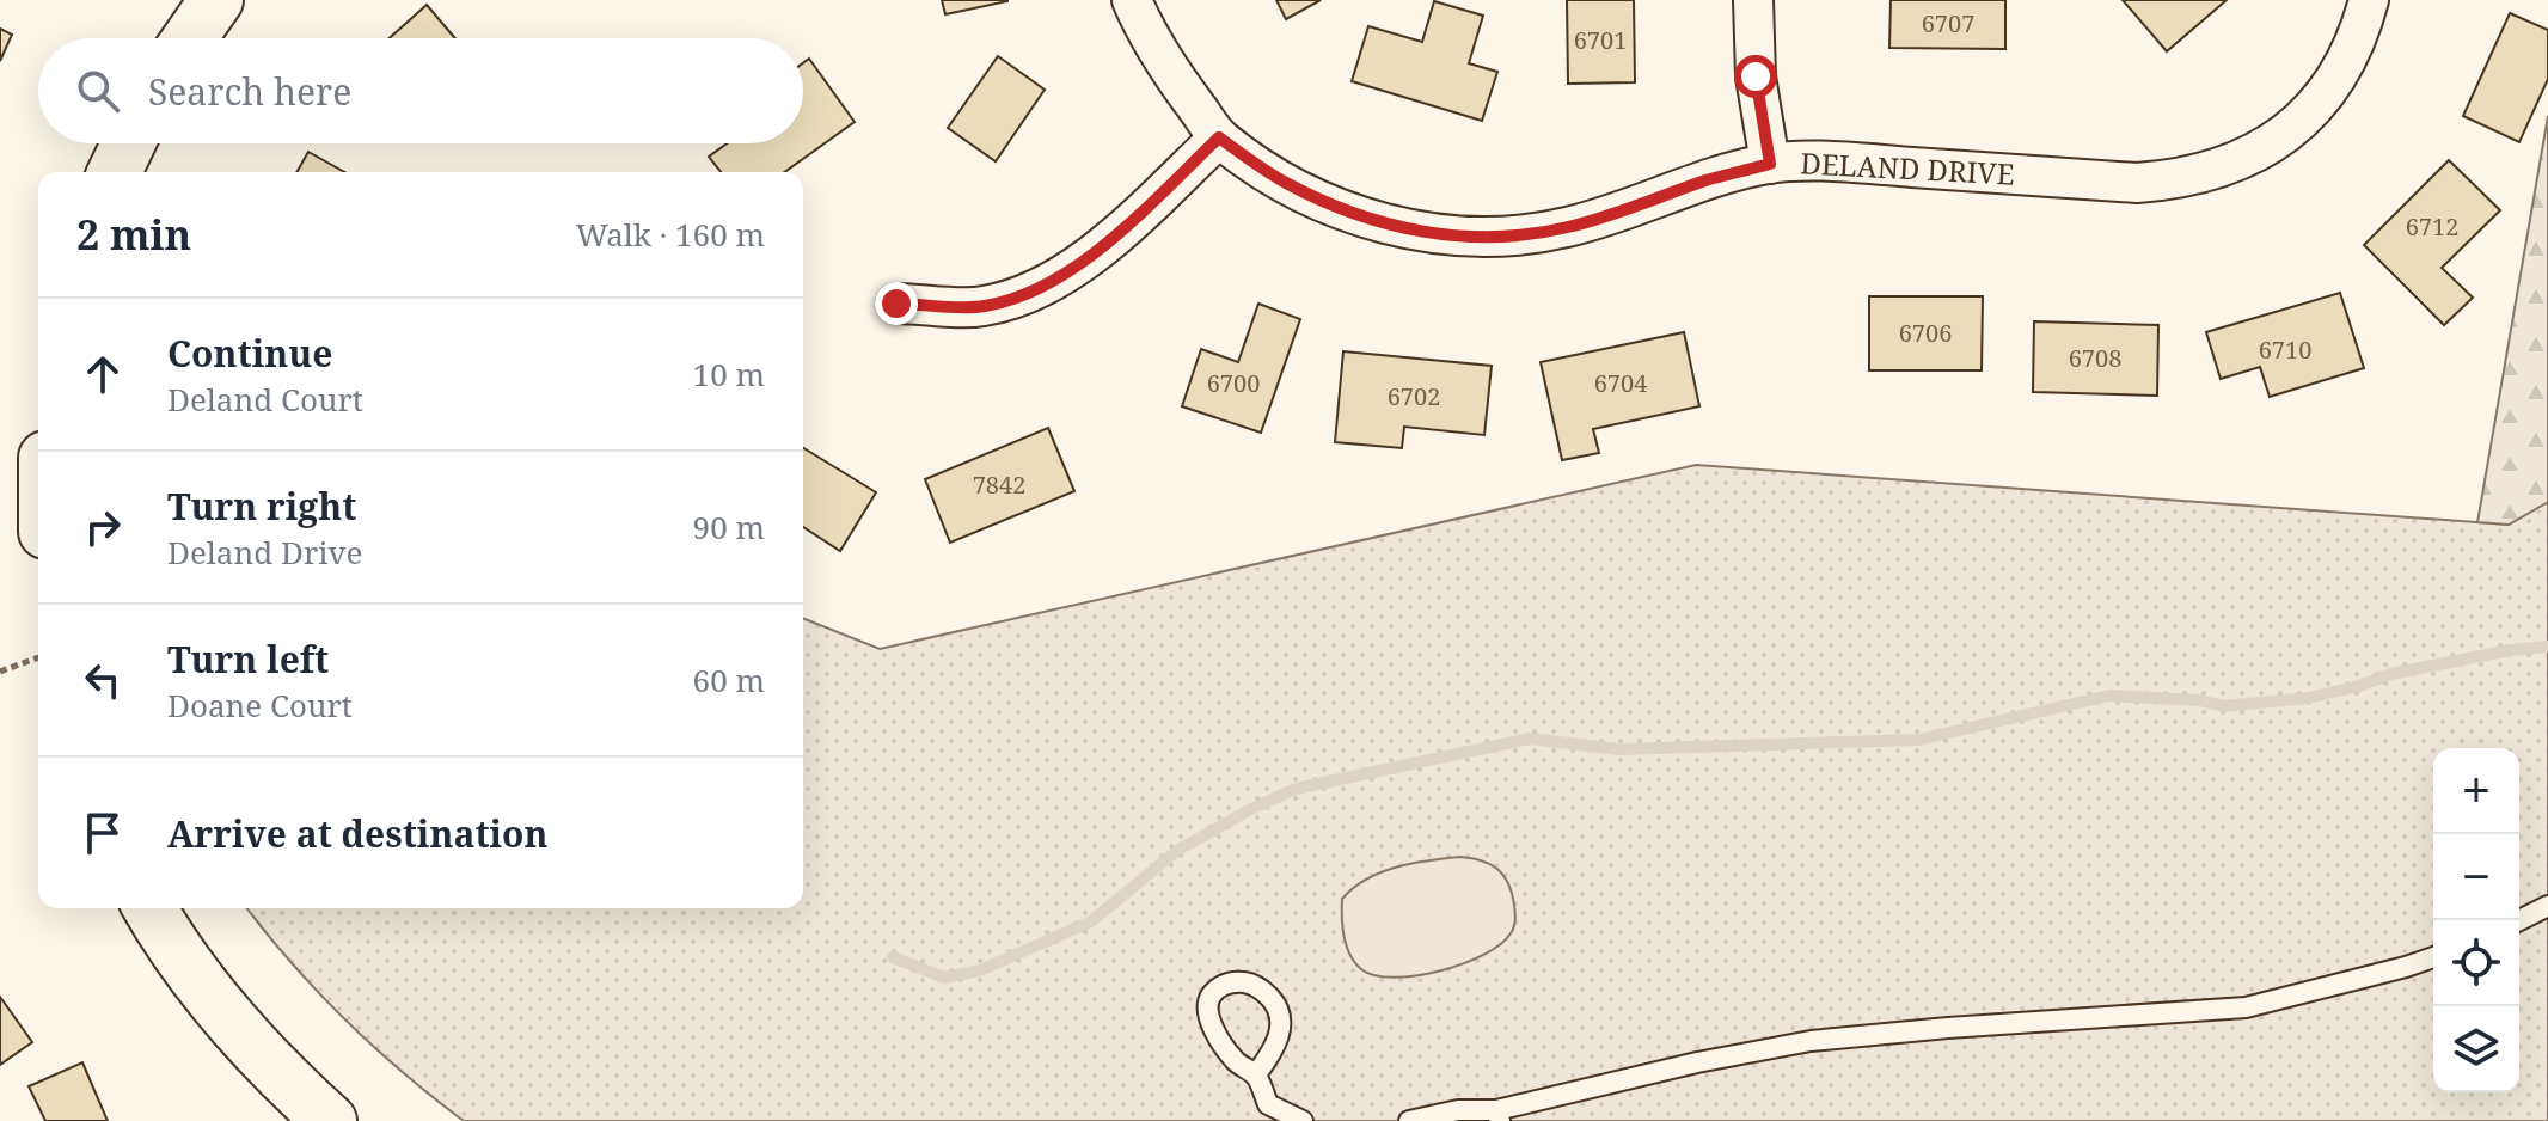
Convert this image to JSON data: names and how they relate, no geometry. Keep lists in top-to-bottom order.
{
  "streets": {
    "street": ["DELAND DRIVE"]
  },
  "house_numbers": [
    "6707",
    "6701",
    "6712",
    "6706",
    "6710",
    "6708",
    "6700",
    "6704",
    "6702",
    "7842"
  ],
  "page": {
    "search": "Search here",
    "heading": ["2 min", "Walk · 160 m"],
    "list": [
      ["Continue", "Deland Court", "10 m"],
      ["Turn right", "Deland Drive", "90 m"],
      ["Turn left", "Doane Court", "60 m"],
      "Arrive at destination"
    ],
    "map_buttons": ["+", "−"]
  }
}
